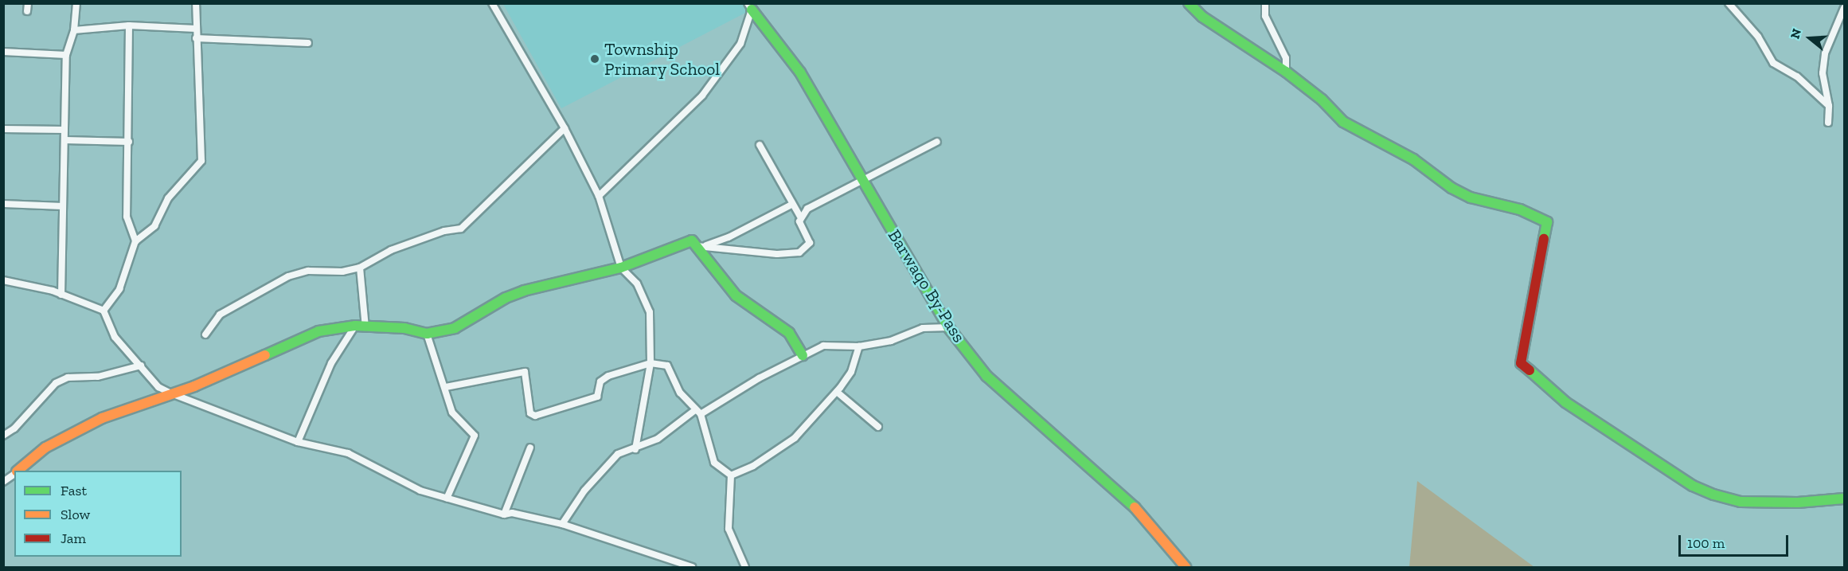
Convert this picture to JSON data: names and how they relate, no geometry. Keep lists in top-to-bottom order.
{
  "streets": {
    "main road": ["Barwaqo By-Pass"]
  },
  "places": ["Township Primary School"],
  "legend": ["Fast", "Slow", "Jam"],
  "scale_bar": "100 m",
  "north": "left"
}
